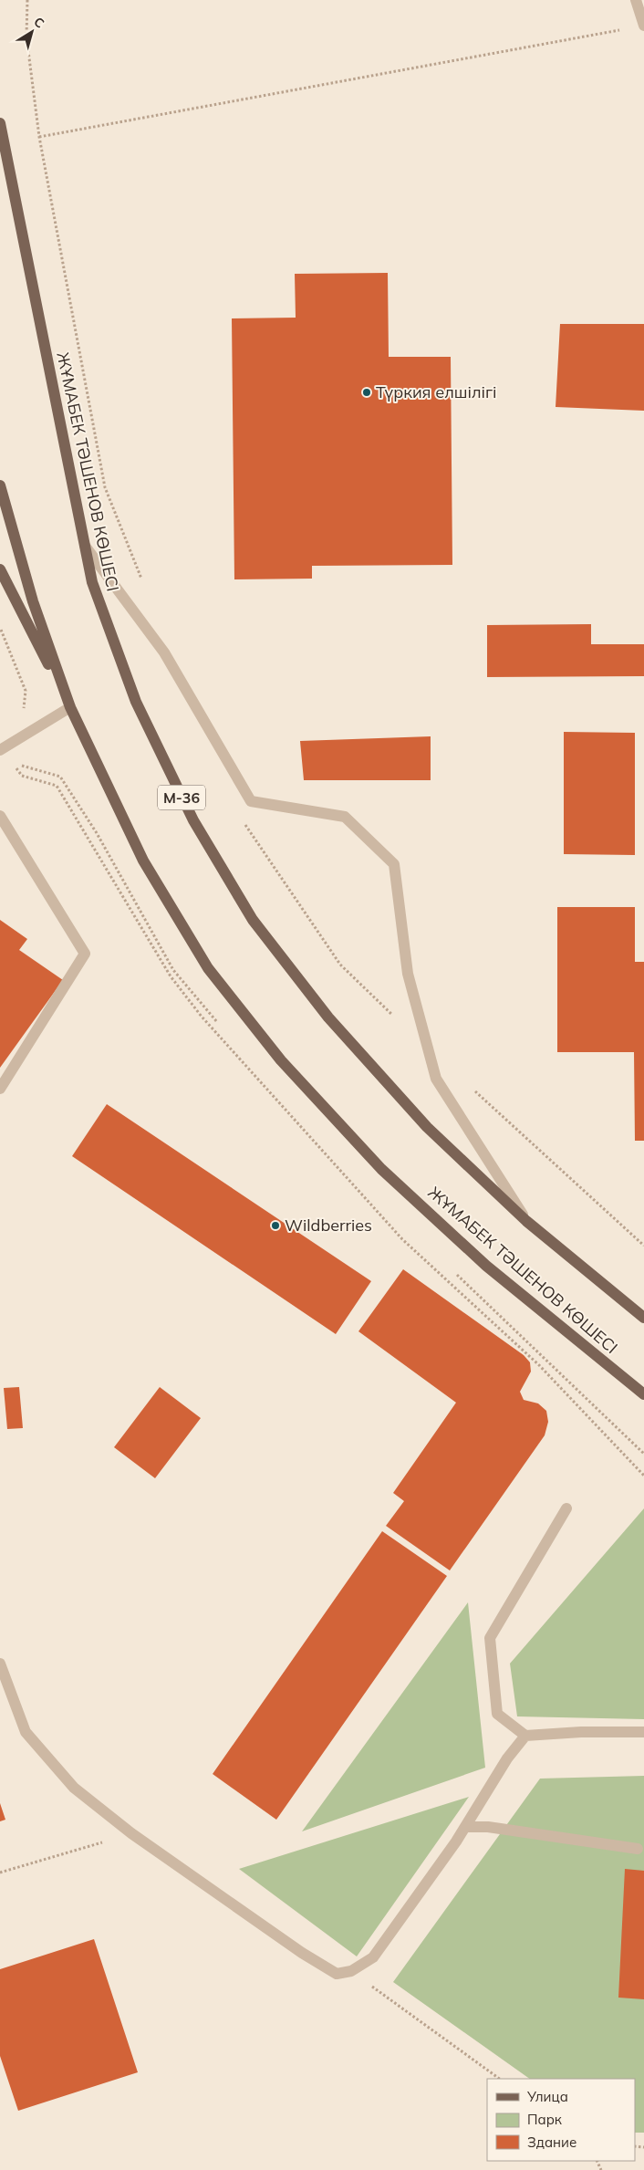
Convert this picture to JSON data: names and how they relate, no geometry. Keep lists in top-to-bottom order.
{
  "streets": {
    "main road": ["ЖҰМАБЕК ТӘШЕНОВ КӨШЕСІ", "M-36"]
  },
  "places": ["Түркия елшілігі", "Wildberries"],
  "legend": ["Улица", "Парк", "Здание"],
  "north": "top right"
}
